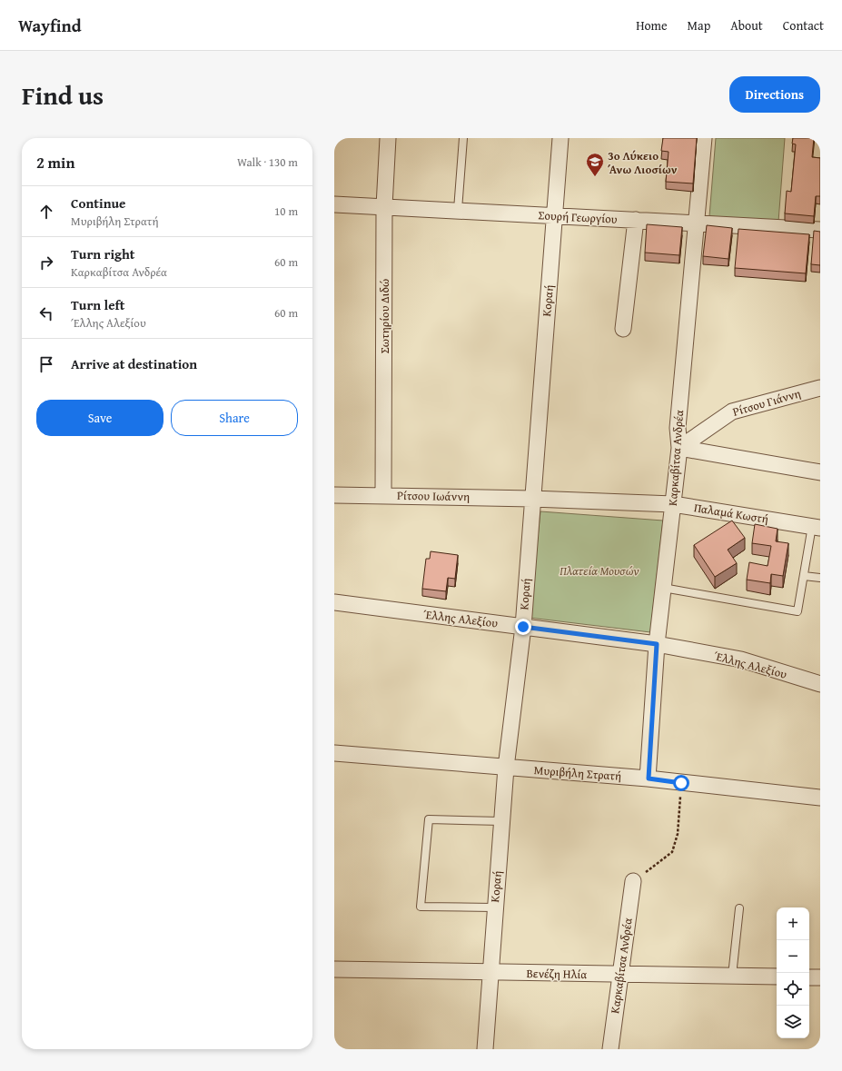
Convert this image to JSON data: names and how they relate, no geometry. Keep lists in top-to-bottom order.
{
  "streets": {
    "street": [
      "Σουρή Γεωργίου",
      "Κοραή",
      "Σωτηρίου Διδώ",
      "Ρίτσου Γιάννη",
      "Καρκαβίτσα Ανδρέα",
      "Ρίτσου Ιωάννη",
      "Παλαμά Κωστή",
      "Έλλης Αλεξίου",
      "Μυριβήλη Στρατή",
      "Βενέζη Ηλία"
    ]
  },
  "crossings": [
    ["Σουρή Γεωργίου", "Κοραή"],
    ["Σουρή Γεωργίου", "Σωτηρίου Διδώ"],
    ["Σουρή Γεωργίου", "Καρκαβίτσα Ανδρέα"],
    ["Κοραή", "Ρίτσου Ιωάννη"],
    ["Κοραή", "Παλαμά Κωστή"],
    ["Κοραή", "Έλλης Αλεξίου"],
    ["Κοραή", "Μυριβήλη Στρατή"],
    ["Κοραή", "Βενέζη Ηλία"],
    ["Σωτηρίου Διδώ", "Ρίτσου Ιωάννη"],
    ["Ρίτσου Γιάννη", "Καρκαβίτσα Ανδρέα"],
    ["Καρκαβίτσα Ανδρέα", "Παλαμά Κωστή"],
    ["Καρκαβίτσα Ανδρέα", "Έλλης Αλεξίου"],
    ["Καρκαβίτσα Ανδρέα", "Μυριβήλη Στρατή"],
    ["Καρκαβίτσα Ανδρέα", "Βενέζη Ηλία"],
    ["Ρίτσου Ιωάννη", "Παλαμά Κωστή"]
  ],
  "parks": ["Πλατεία Μουσών"],
  "places": {
    "school or university": ["3ο Λύκειο Άνω Λιοσίων"]
  },
  "page": {
    "header": "Wayfind",
    "nav": [
      "Home",
      "Map",
      "About",
      "Contact"
    ],
    "title": "Find us",
    "buttons": [
      "Directions",
      ["Save", "Share"]
    ],
    "heading": ["2 min", "Walk · 130 m"],
    "list": [
      ["Continue", "Μυριβήλη Στρατή", "10 m"],
      ["Turn right", "Καρκαβίτσα Ανδρέα", "60 m"],
      ["Turn left", "Έλλης Αλεξίου", "60 m"],
      "Arrive at destination"
    ],
    "map_buttons": ["+", "−"]
  }
}
